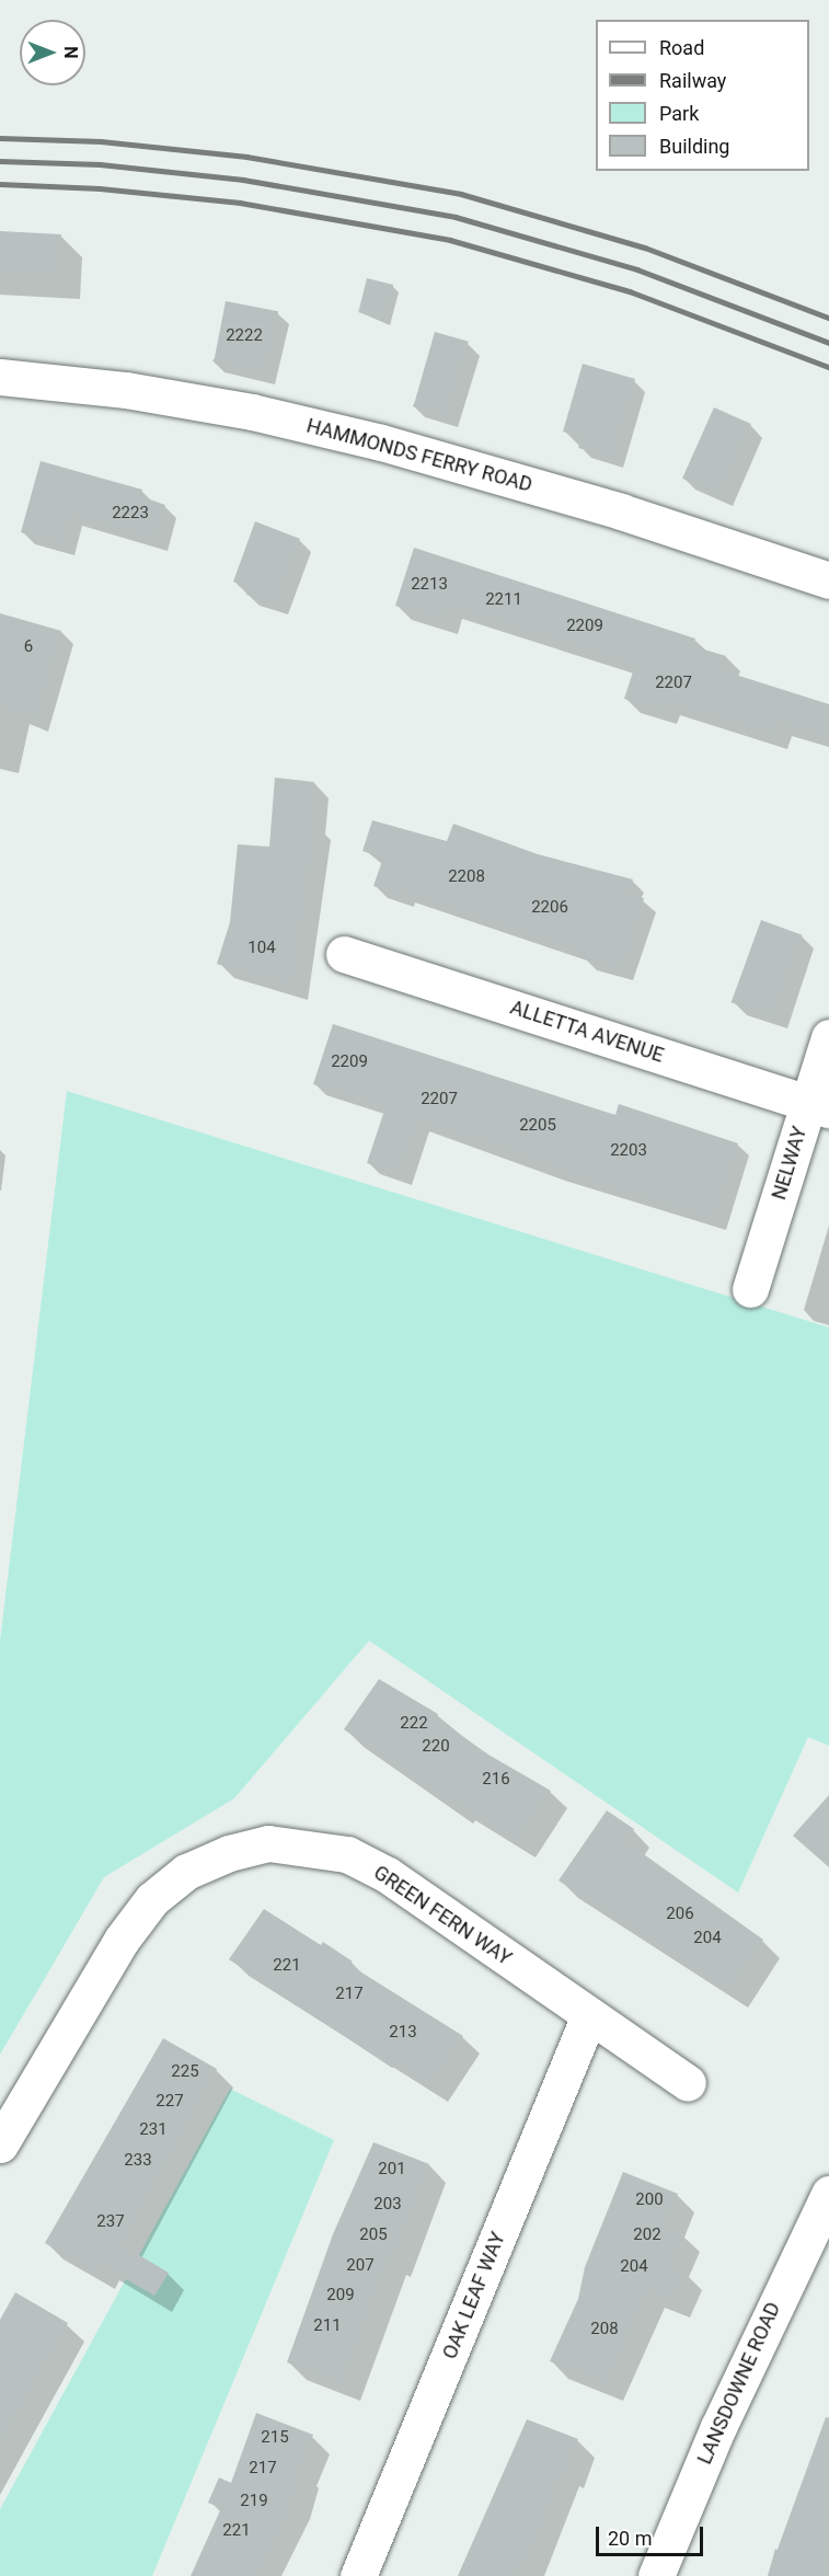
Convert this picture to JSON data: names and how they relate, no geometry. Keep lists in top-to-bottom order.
{
  "streets": {
    "street": [
      "HAMMONDS FERRY ROAD",
      "ALLETTA AVENUE",
      "NELWAY",
      "GREEN FERN WAY",
      "OAK LEAF WAY",
      "LANSDOWNE ROAD"
    ]
  },
  "crossings": [
    ["ALLETTA AVENUE", "NELWAY"],
    ["GREEN FERN WAY", "OAK LEAF WAY"]
  ],
  "house_numbers": [
    "2222",
    "2223",
    "2213",
    "2211",
    "2209",
    "6",
    "2207",
    "2208",
    "2206",
    "104",
    "2209",
    "2207",
    "2205",
    "2203",
    "222",
    "220",
    "216",
    "206",
    "204",
    "221",
    "217",
    "213",
    "225",
    "227",
    "231",
    "233",
    "201",
    "200",
    "203",
    "237",
    "205",
    "202",
    "207",
    "204",
    "209",
    "211",
    "208",
    "215",
    "217",
    "219",
    "221"
  ],
  "legend": [
    "Road",
    "Railway",
    "Park",
    "Building"
  ],
  "scale_bar": "20 m",
  "north": "right"
}
